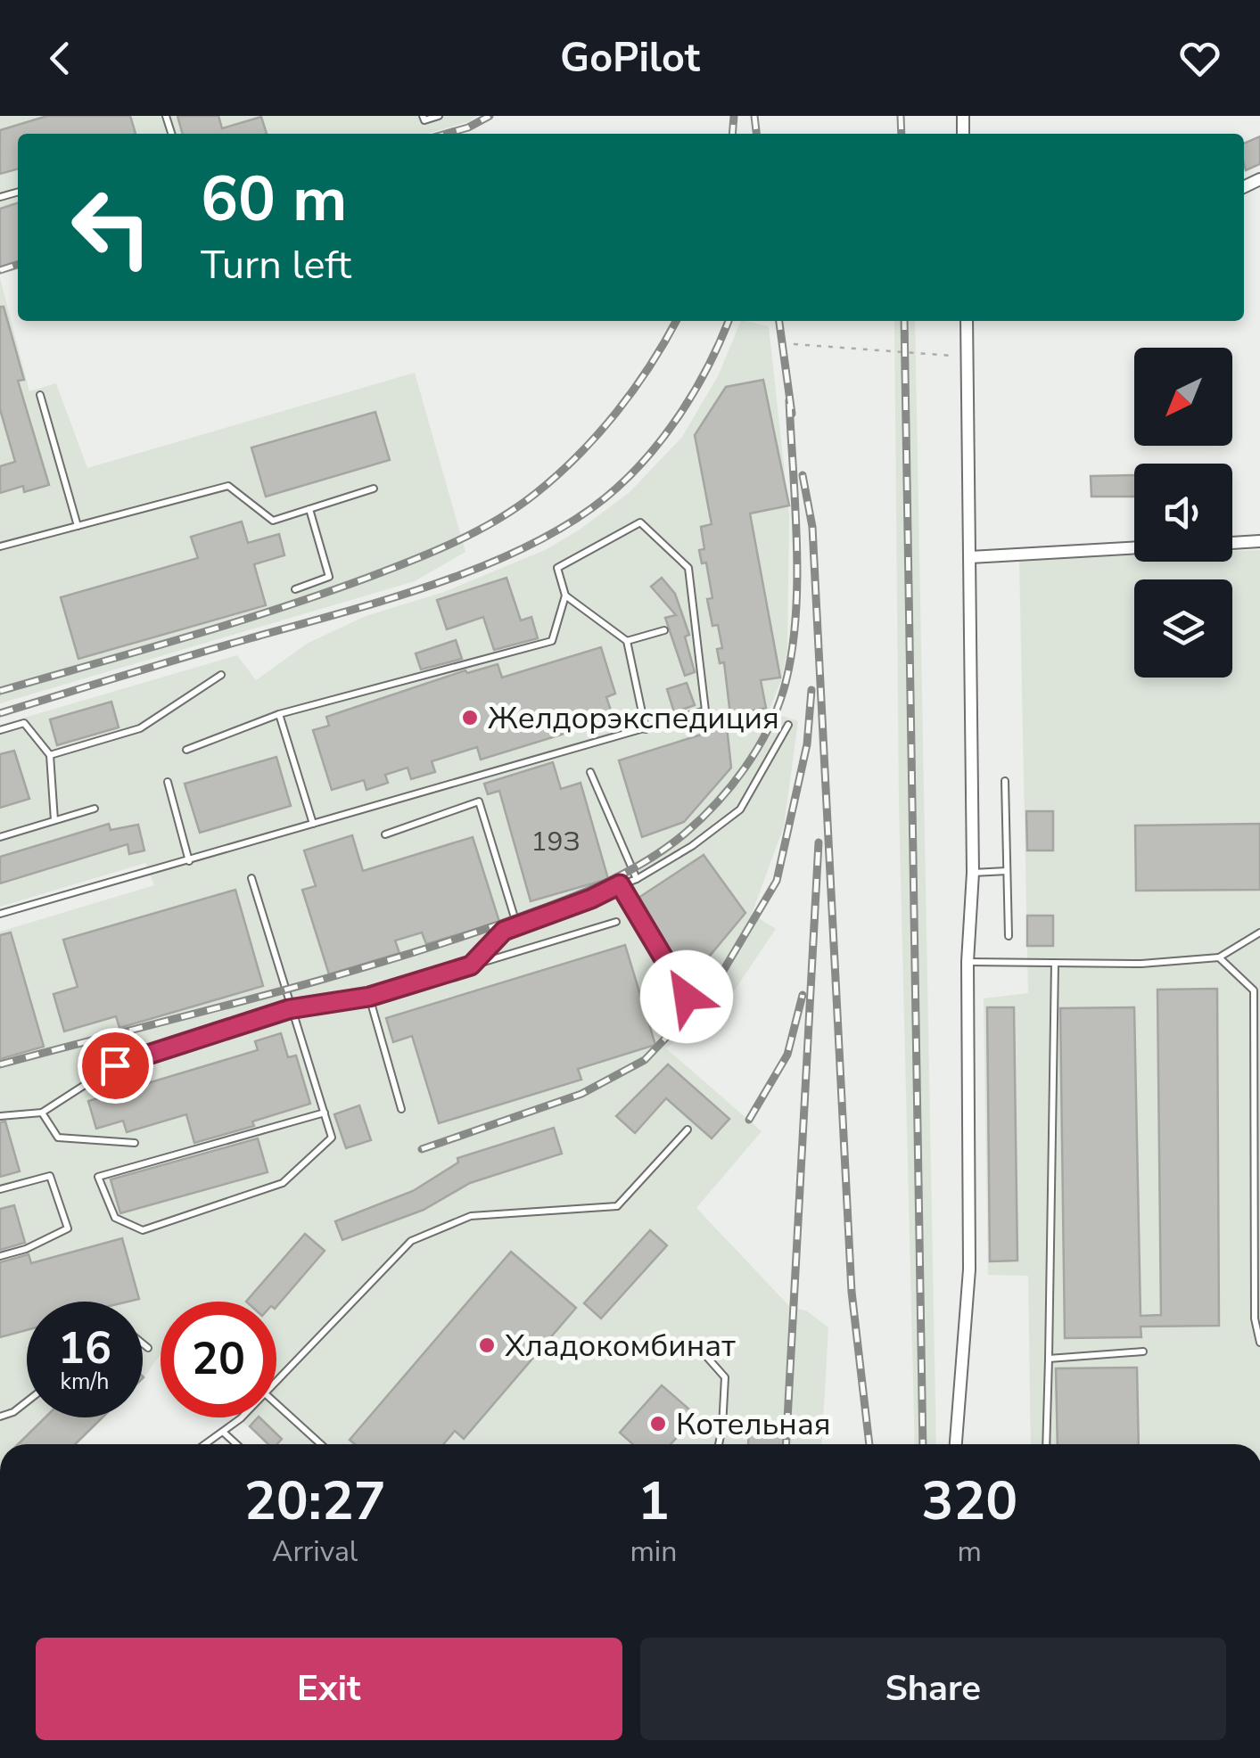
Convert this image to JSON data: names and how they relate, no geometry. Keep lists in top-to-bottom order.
{
  "places": ["Желдорэкспедиция", "Хладокомбинат", "Котельная"],
  "house_numbers": ["19З"],
  "north": "bottom left",
  "page": {
    "header": "GoPilot",
    "turn": ["60 m", "Turn left"],
    "speed": "16 km/h",
    "limit": "20",
    "eta": [
      "20:27",
      "Arrival",
      "1",
      "min",
      "320",
      "m"
    ],
    "buttons": ["Exit", "Share"]
  }
}
